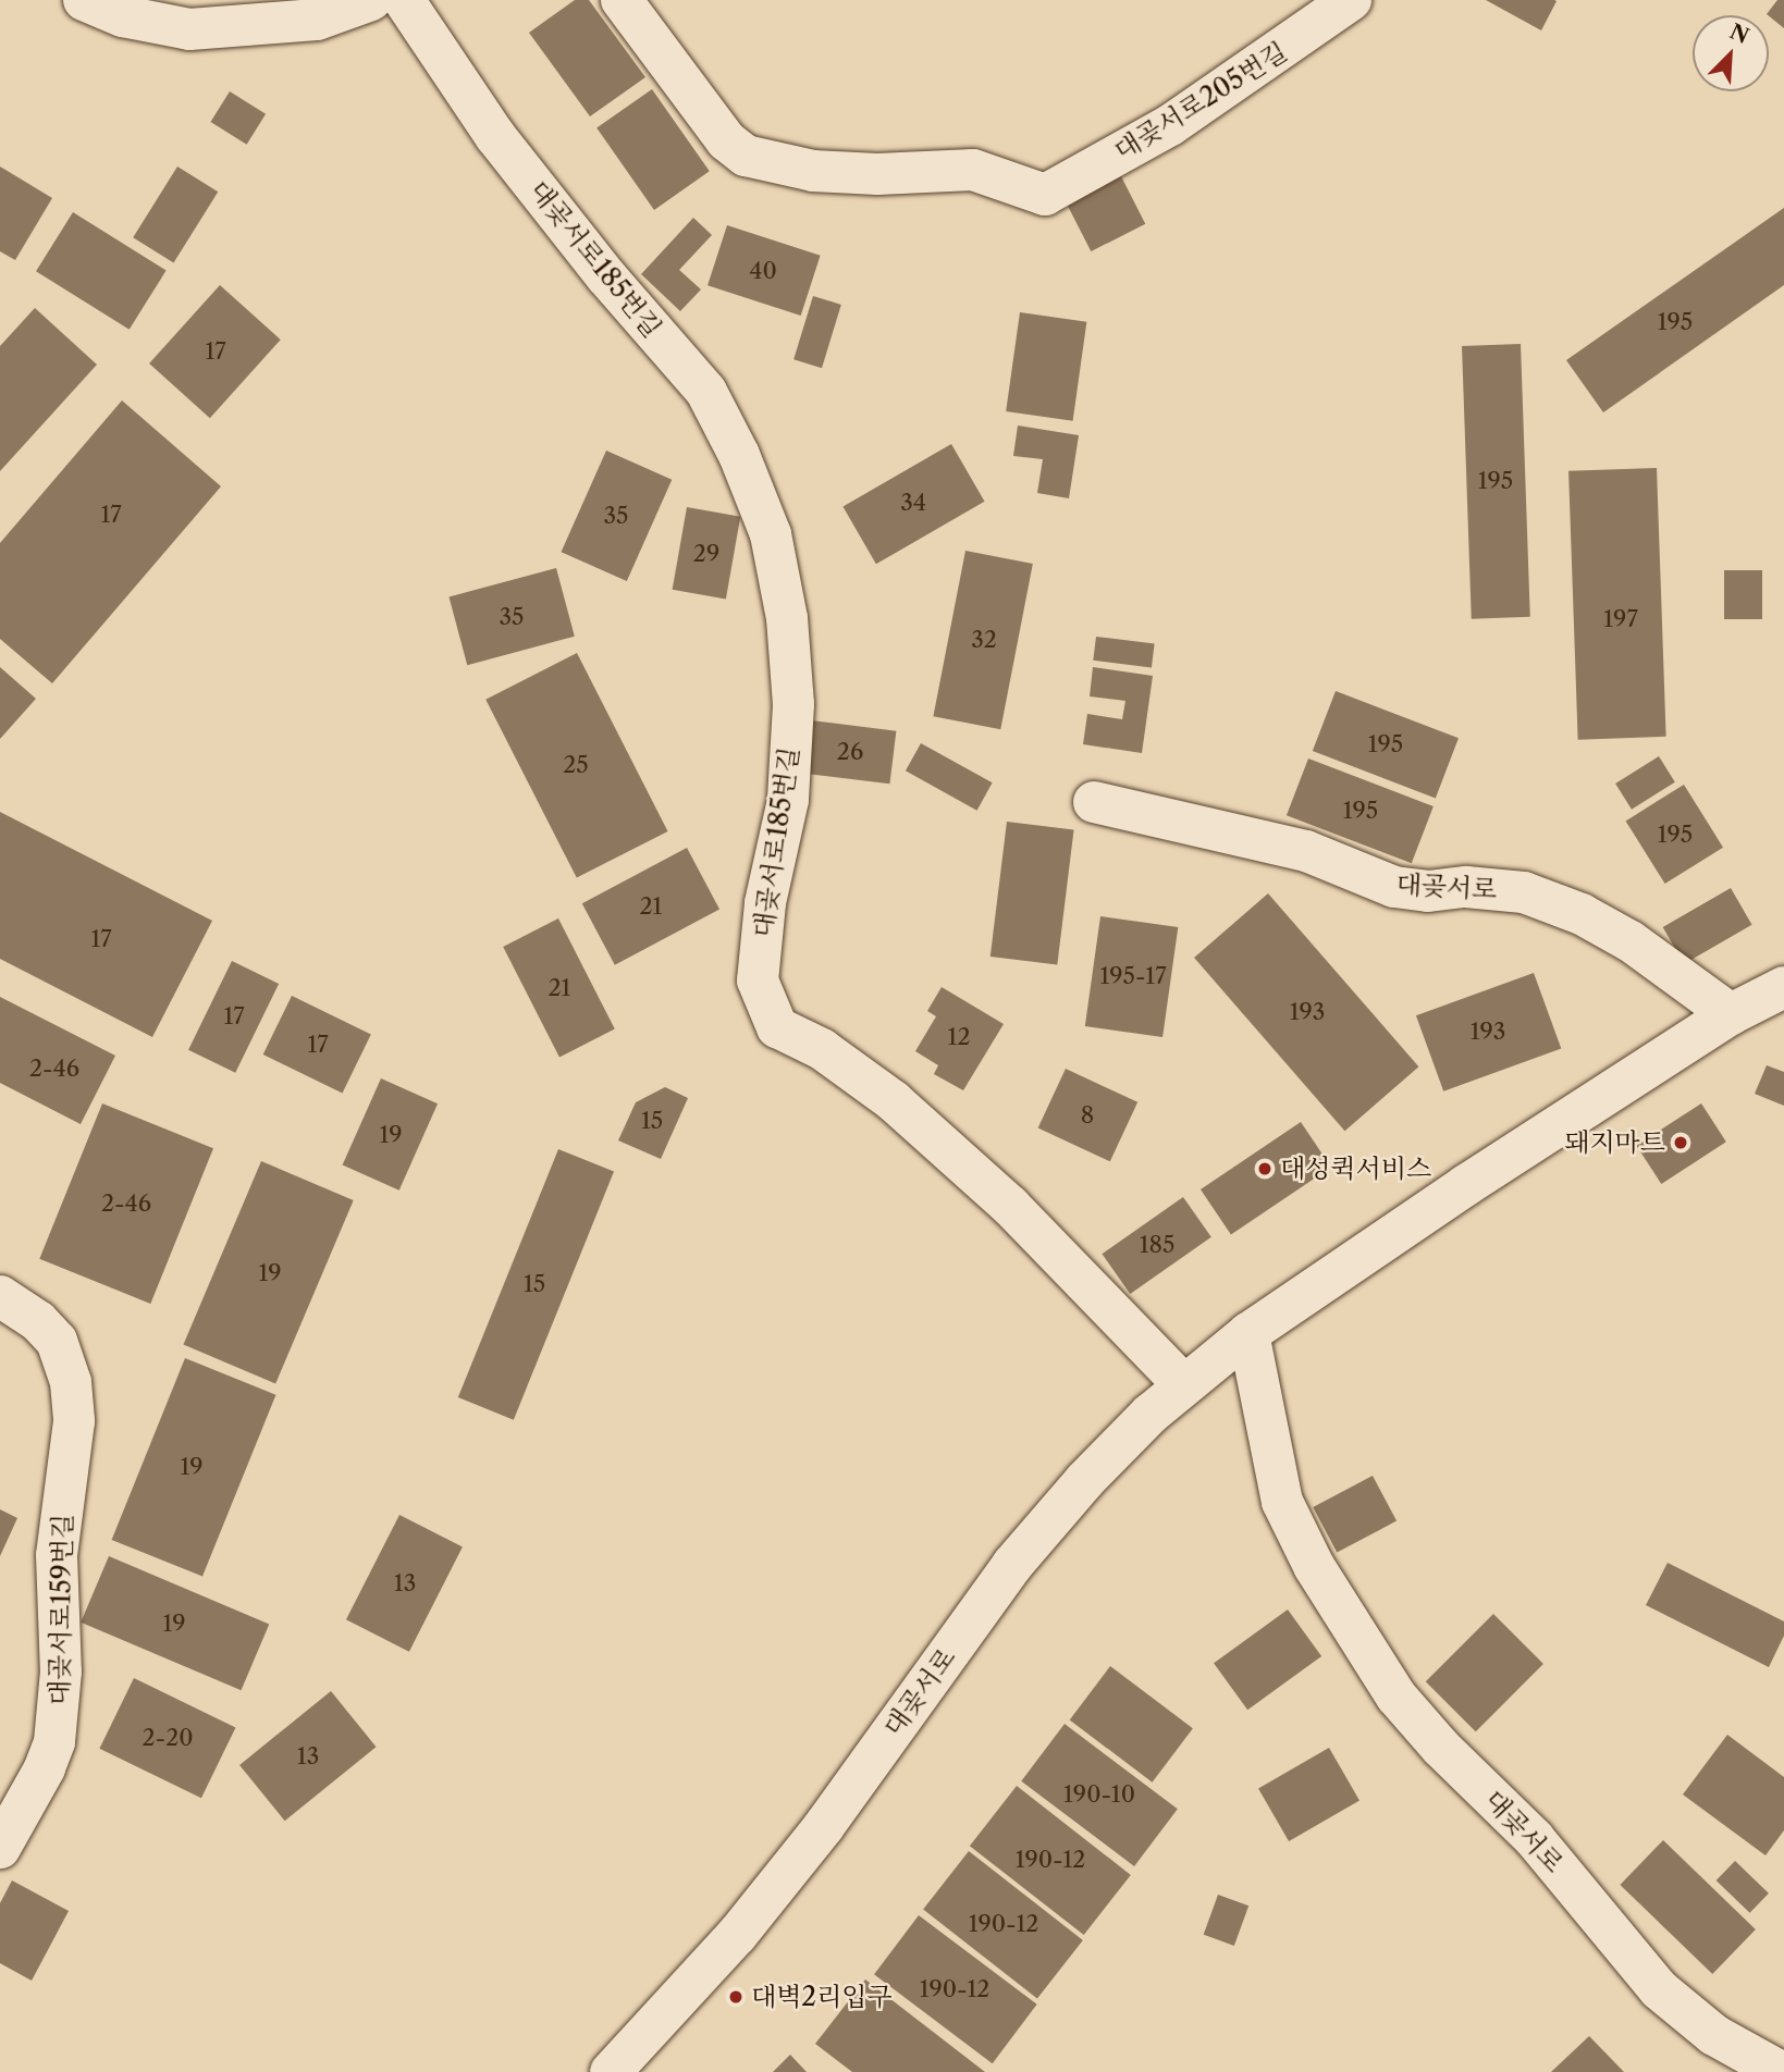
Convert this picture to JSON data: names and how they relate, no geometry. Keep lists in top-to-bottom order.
{
  "streets": {
    "street": [
      "대곶서로205번길",
      "대곶서로185번길",
      "대곶서로",
      "대곶서로159번길"
    ]
  },
  "crossings": [
    ["대곶서로185번길", "대곶서로"]
  ],
  "places": ["돼지마트", "대성퀵서비스", "대벽2리입구"],
  "house_numbers": [
    "40",
    "195",
    "17",
    "195",
    "34",
    "17",
    "35",
    "29",
    "35",
    "197",
    "32",
    "195",
    "26",
    "25",
    "195",
    "195",
    "21",
    "17",
    "195-17",
    "21",
    "193",
    "17",
    "193",
    "12",
    "17",
    "2-46",
    "8",
    "15",
    "19",
    "2-46",
    "185",
    "19",
    "15",
    "19",
    "13",
    "19",
    "2-20",
    "13",
    "190-10",
    "190-12",
    "190-12",
    "190-12"
  ],
  "north": "top right"
}
